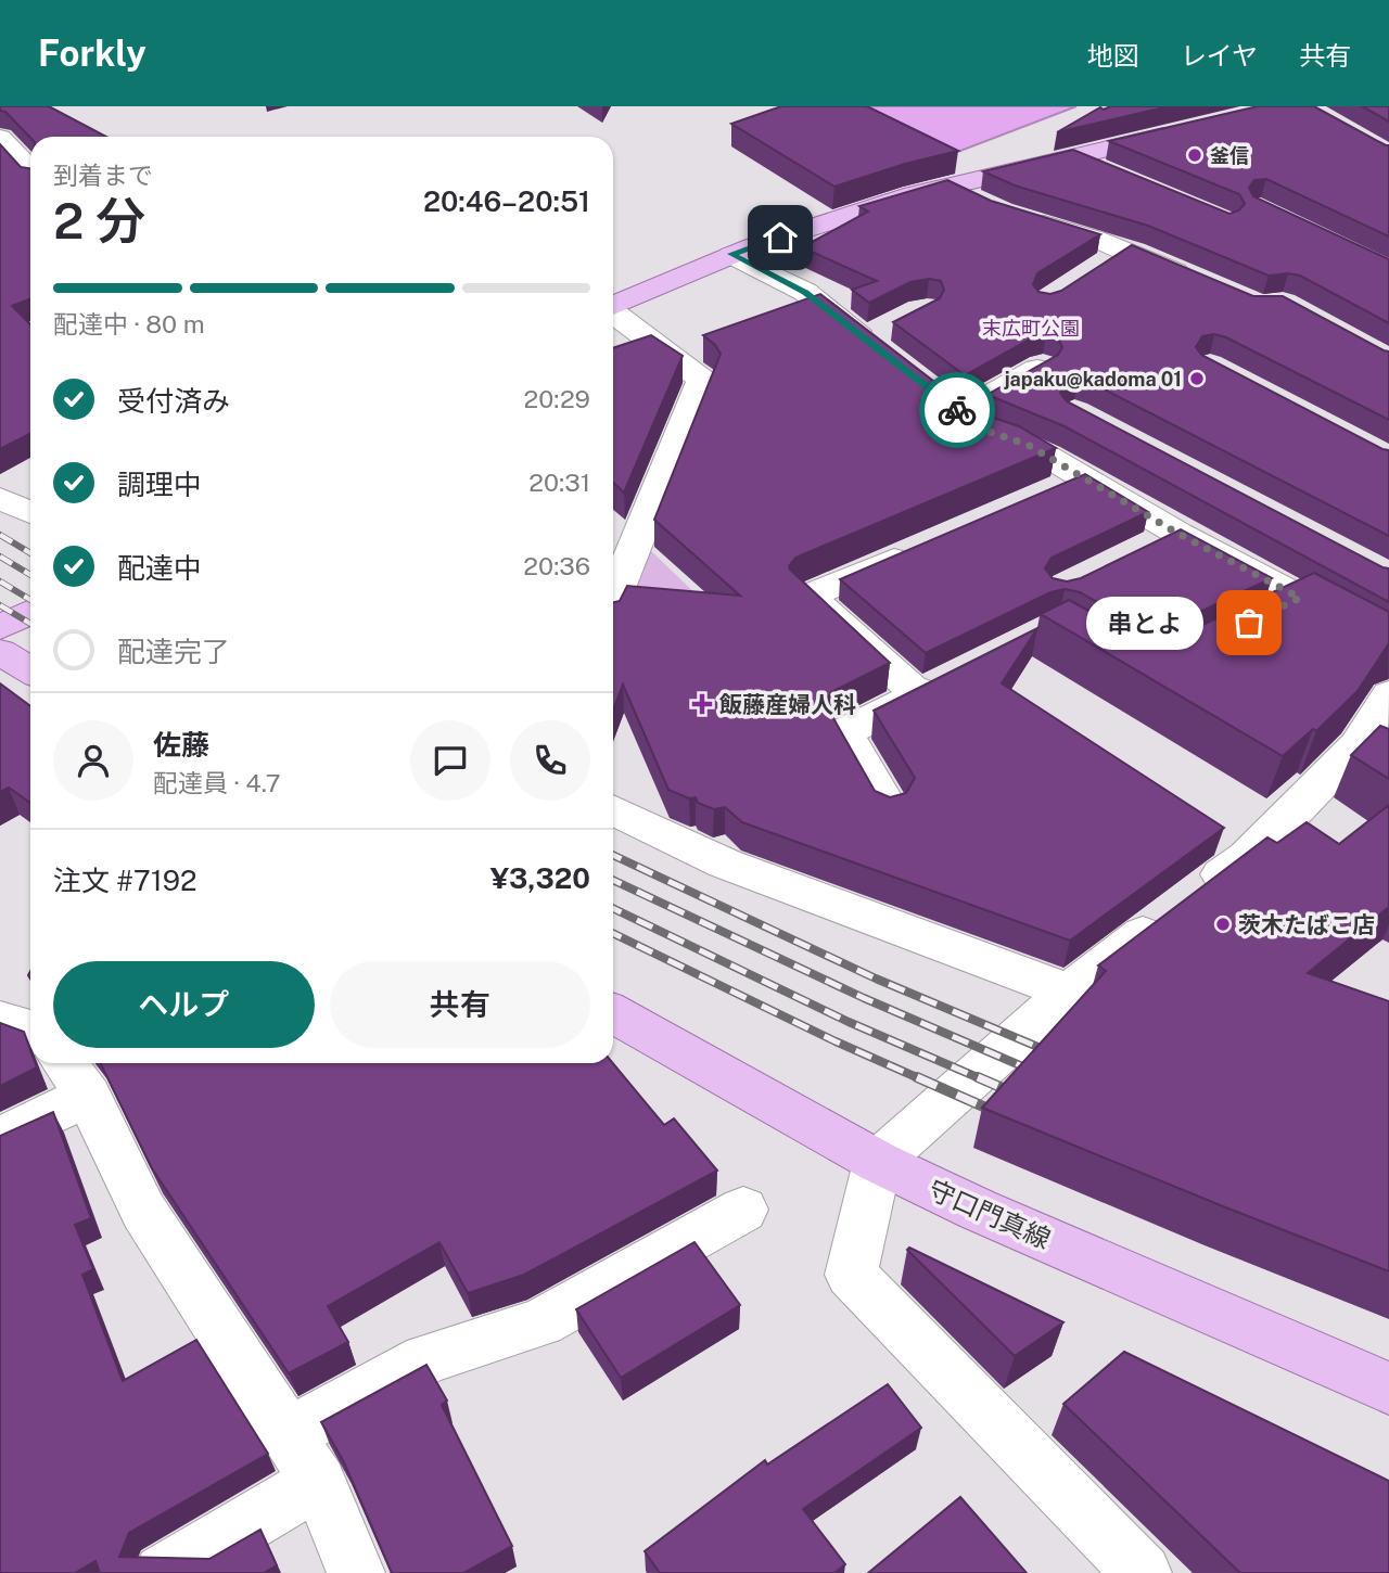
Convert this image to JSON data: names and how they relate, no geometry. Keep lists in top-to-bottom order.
{
  "streets": {
    "main road": ["守口門真線"]
  },
  "parks": ["末広町公園"],
  "places": {
    "other": [
      "釜信",
      "japaku@kadoma 01",
      "串とよ",
      "茨木たばこ店"
    ],
    "health": ["飯藤産婦人科"]
  },
  "page": {
    "header": "Forkly",
    "nav": ["地図", "レイヤ", "共有"],
    "heading": ["2 分", "到着まで", "20:46–20:51"],
    "panel": [
      "佐藤",
      "配達員 · 4.7",
      "注文 #7192",
      "¥3,320"
    ],
    "bar": "配達中 · 80 m",
    "list": [
      ["受付済み", "20:29"],
      ["調理中", "20:31"],
      ["配達中", "20:36"],
      "配達完了"
    ],
    "bubble": "串とよ",
    "buttons": ["ヘルプ", "共有"]
  }
}
